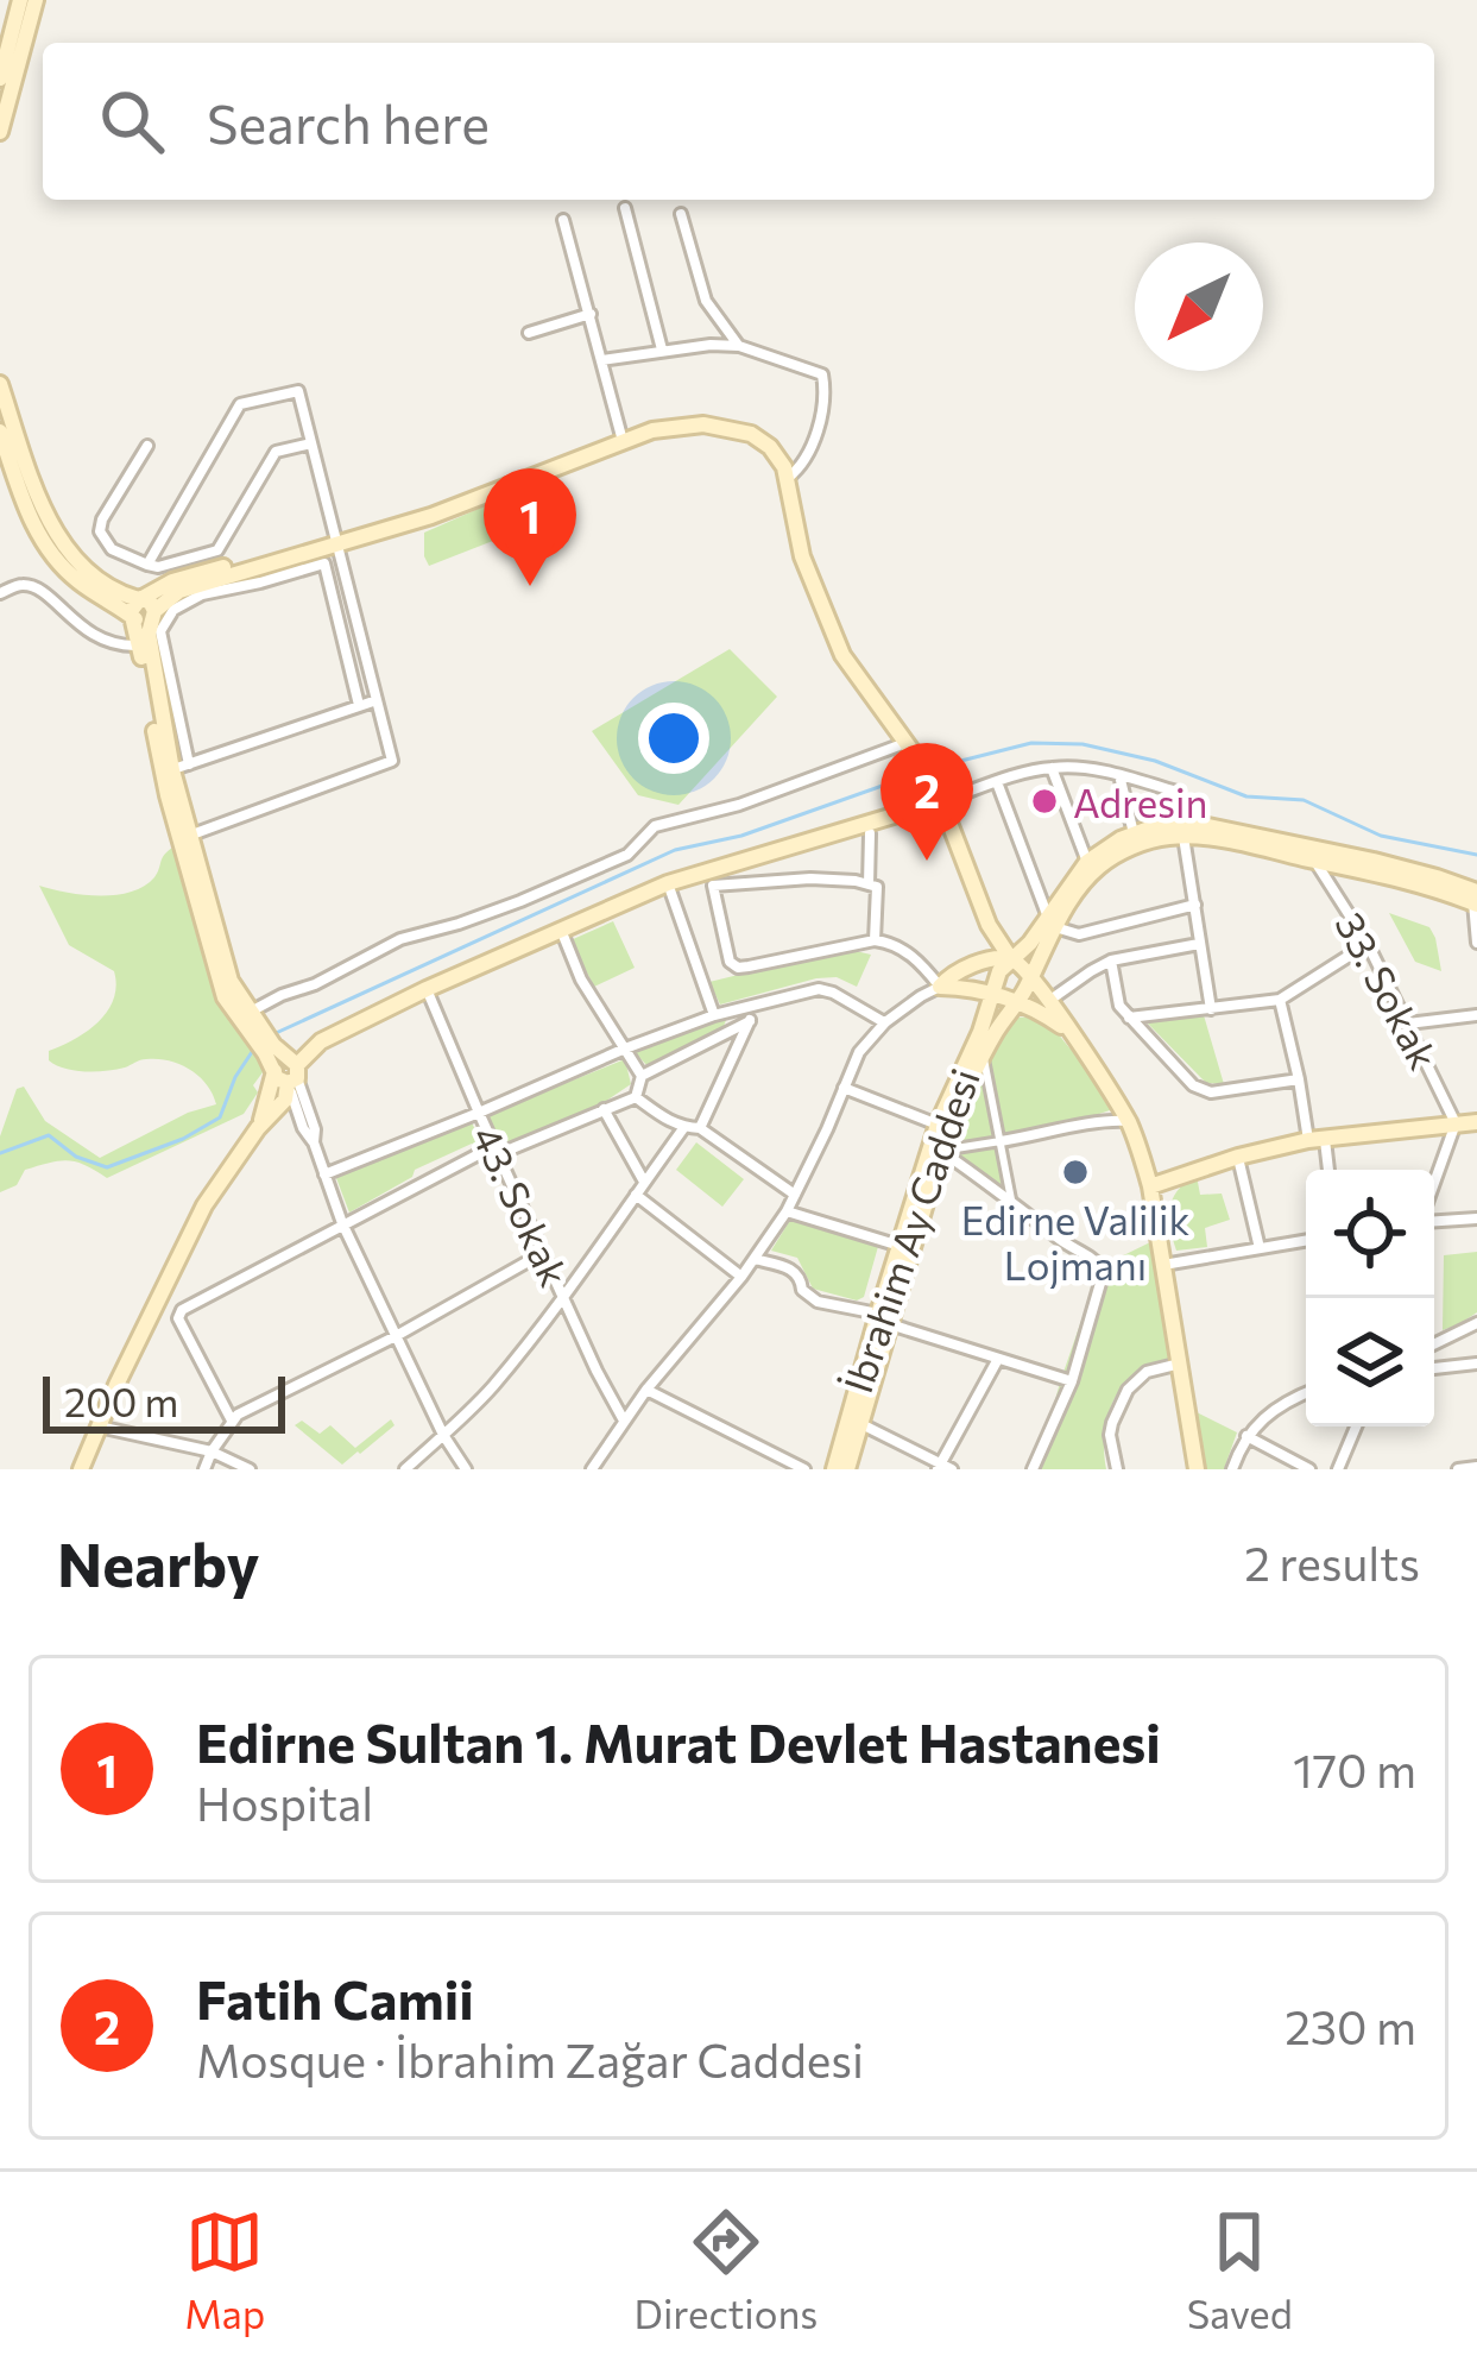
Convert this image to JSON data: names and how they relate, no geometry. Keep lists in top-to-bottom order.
{
  "streets": {
    "main road": ["İbrahim Ay Caddesi"],
    "street": ["33. Sokak", "43. Sokak"]
  },
  "places": ["Adresin", "Edirne Valilik Lojmanı"],
  "scale_bar": "200 m",
  "north": "bottom left",
  "page": {
    "search": "Search here",
    "pins": ["1", "2"],
    "scale": "200 m",
    "heading": ["Nearby", "2 results"],
    "list": [
      {
        "mark": "1",
        "name": "Edirne Sultan 1. Murat Devlet Hastanesi",
        "note": "Hospital",
        "value": "170 m"
      },
      {
        "mark": "2",
        "name": "Fatih Camii",
        "note": "Mosque · İbrahim Zağar Caddesi",
        "value": "230 m"
      }
    ],
    "nav": ["Map", "Directions", "Saved"]
  }
}
